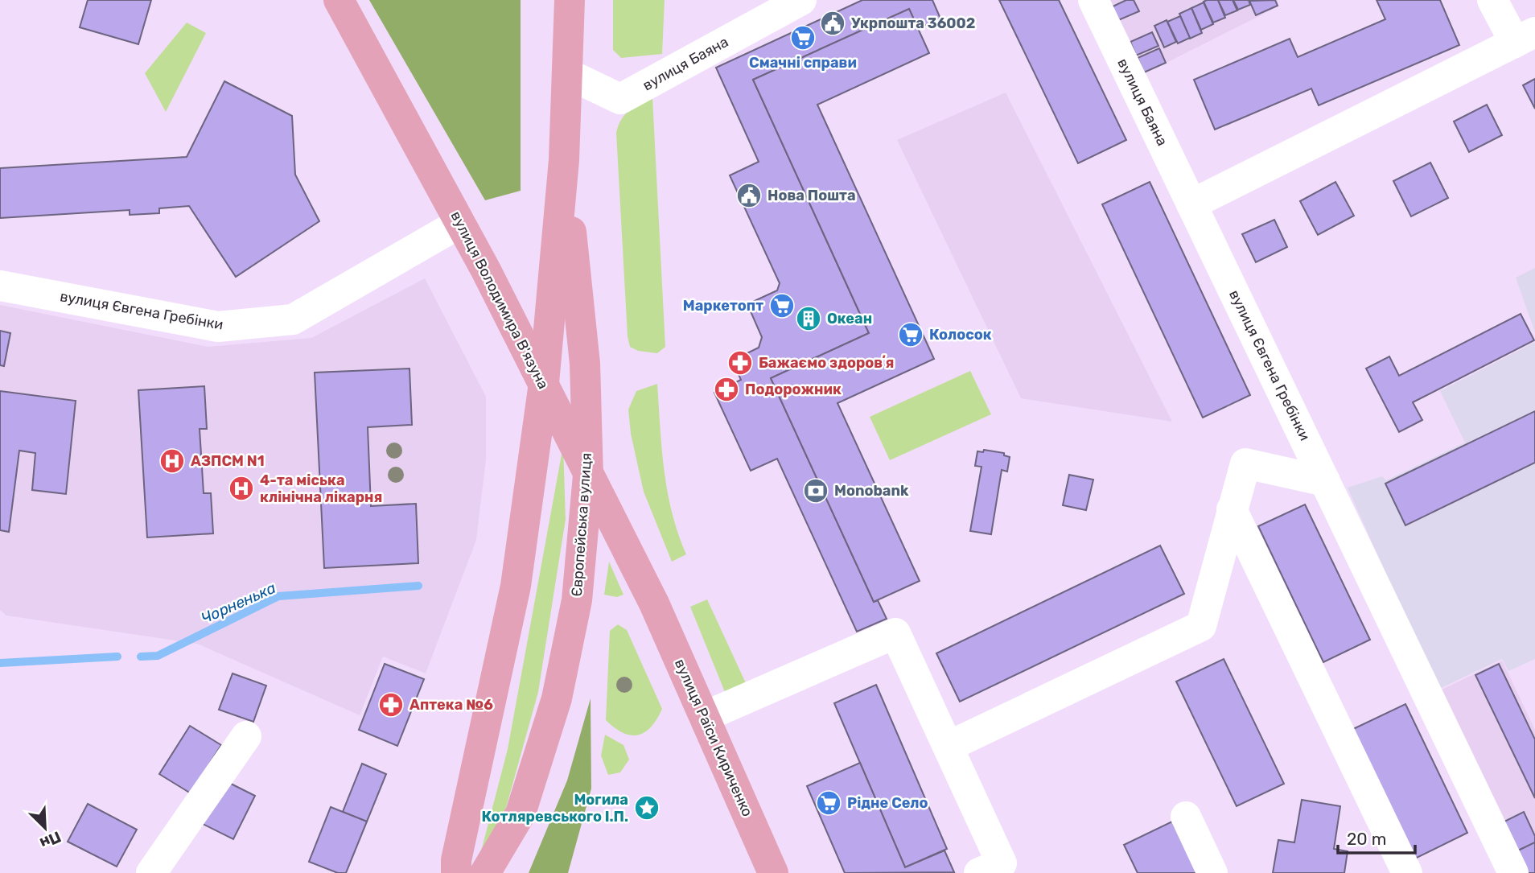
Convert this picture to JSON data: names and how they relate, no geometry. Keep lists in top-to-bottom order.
{
  "streets": {
    "main road": ["вулиця Володимира В'язуна", "Європейська вулиця", "вулиця Раїси Кириченко"],
    "street": ["вулиця Баяна", "вулиця Євгена Гребінки"]
  },
  "crossings": [
    ["вулиця Баяна", "вулиця Євгена Гребінки"],
    ["вулиця Баяна", "Європейська вулиця"],
    ["вулиця Володимира В'язуна", "вулиця Євгена Гребінки"],
    ["вулиця Володимира В'язуна", "Європейська вулиця"],
    ["вулиця Володимира В'язуна", "вулиця Раїси Кириченко"]
  ],
  "water": ["Чорненька"],
  "places": {
    "public building": ["Укрпошта 36002", "Нова Пошта"],
    "supermarket": [
      "Смачні справи",
      "Маркетопт",
      "Колосок",
      "Рідне Село"
    ],
    "building": ["Океан"],
    "pharmacy": ["Бажаємо здоровʼя", "Подорожник", "Аптека №6"],
    "hospital": ["АЗПСМ N1", "4-та міська клінічна лікарня"],
    "bank": ["Monobank"],
    "place": ["Могила Котляревського І.П."]
  },
  "scale_bar": "20 m",
  "north": "bottom right"
}
